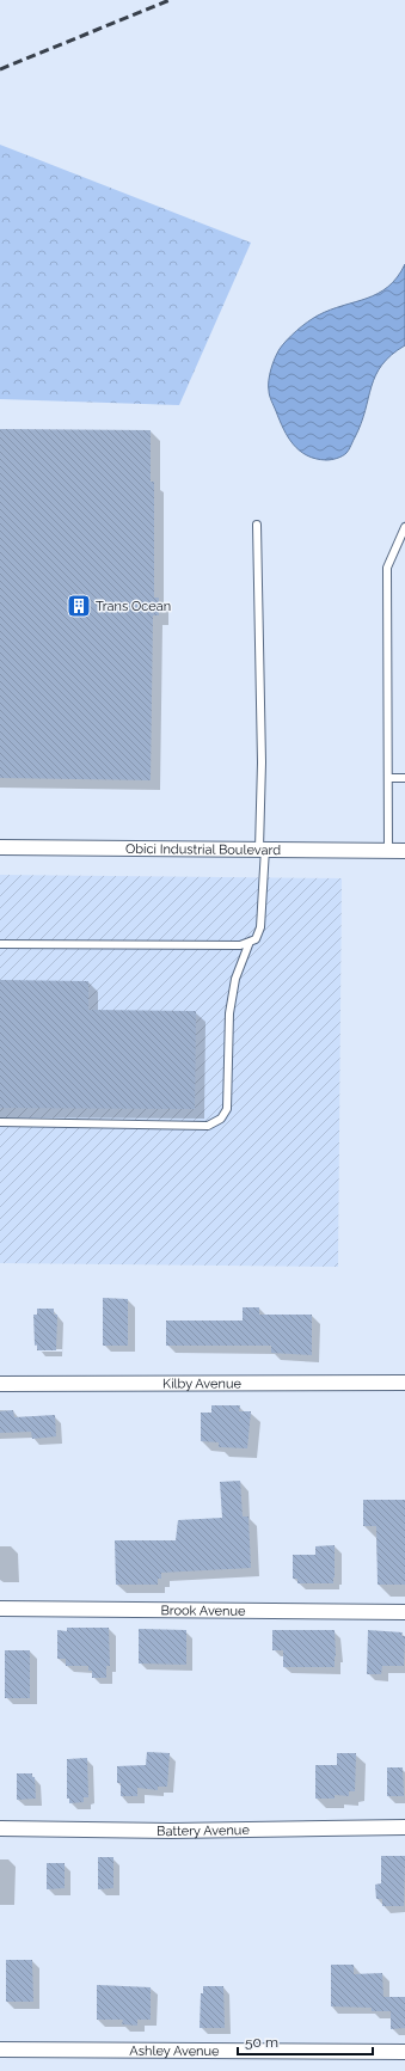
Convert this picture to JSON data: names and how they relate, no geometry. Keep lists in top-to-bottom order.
{
  "streets": {
    "street": [
      "Obici Industrial Boulevard",
      "Kilby Avenue",
      "Brook Avenue",
      "Battery Avenue",
      "Ashley Avenue"
    ]
  },
  "places": {
    "building": ["Trans Ocean"]
  },
  "scale_bar": "50 m"
}
